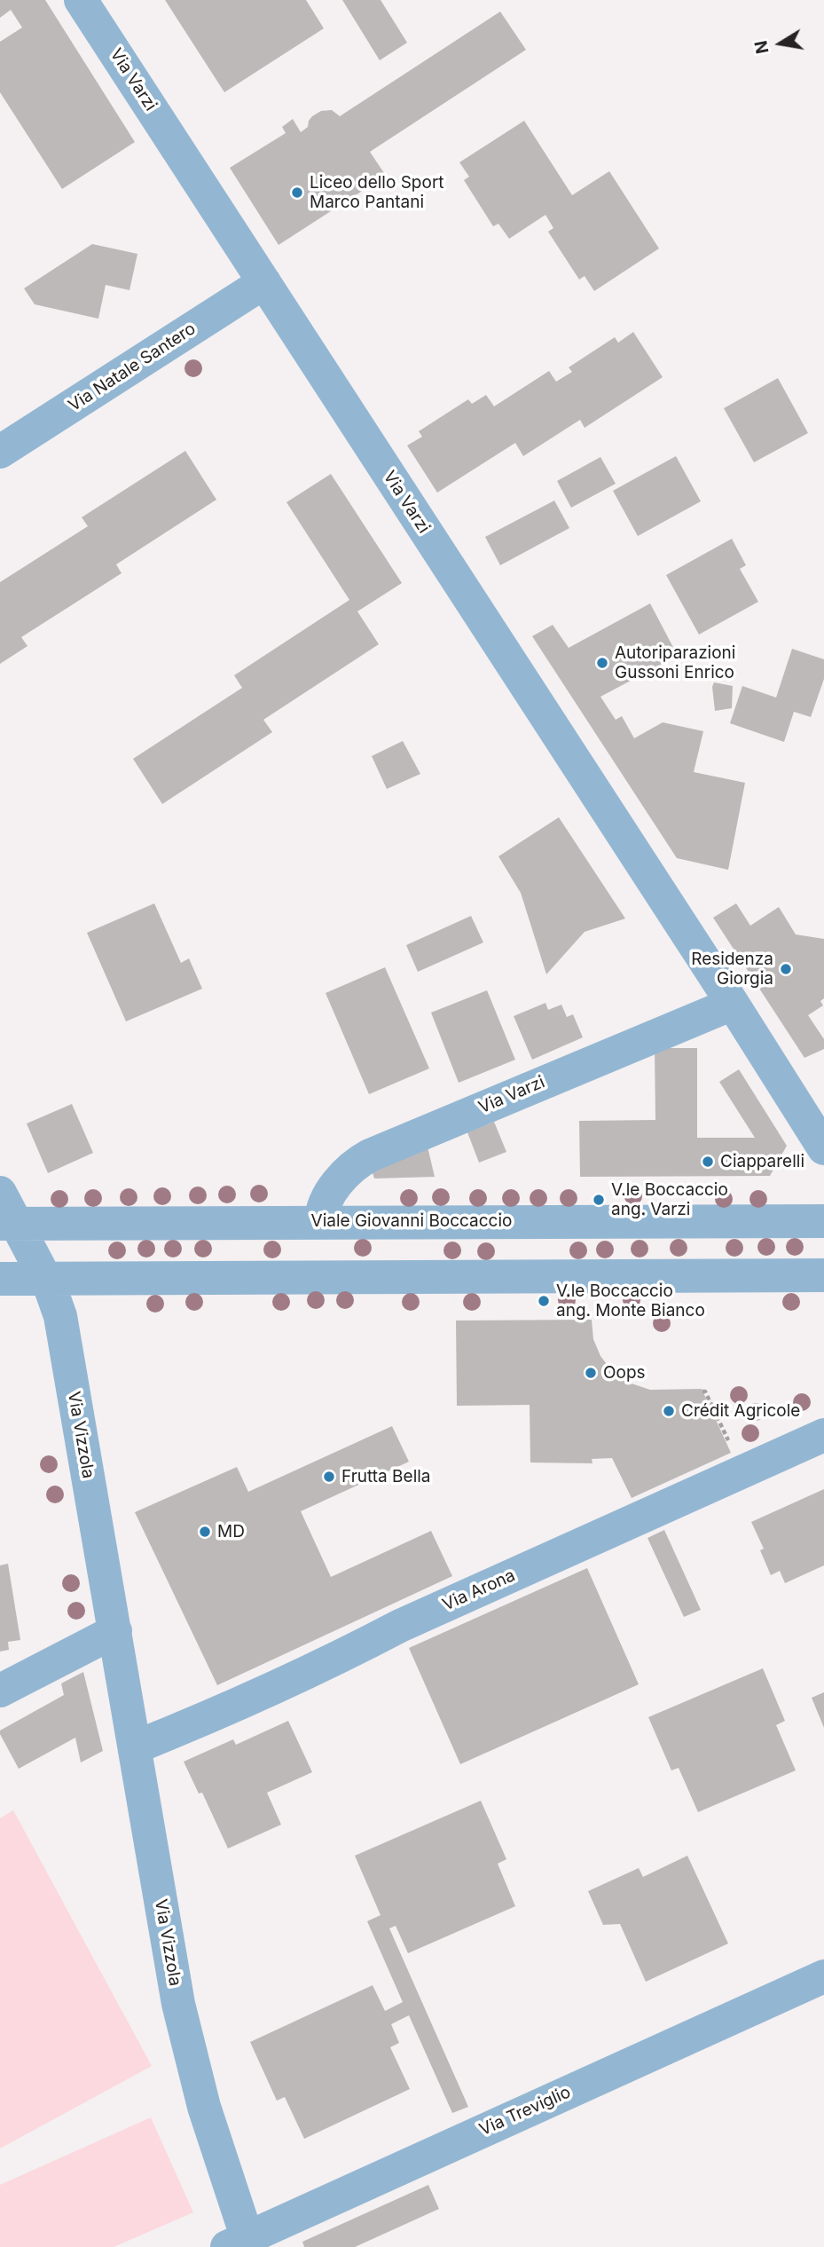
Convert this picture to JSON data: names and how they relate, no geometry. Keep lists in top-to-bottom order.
{
  "streets": {
    "street": [
      "Via Varzi",
      "Via Natale Santero",
      "Viale Giovanni Boccaccio",
      "Via Vizzola",
      "Via Arona",
      "Via Treviglio"
    ]
  },
  "crossings": [
    ["Via Varzi", "Via Natale Santero"],
    ["Via Varzi", "Viale Giovanni Boccaccio"],
    ["Viale Giovanni Boccaccio", "Via Vizzola"],
    ["Via Vizzola", "Via Arona"],
    ["Via Vizzola", "Via Treviglio"]
  ],
  "places": [
    "Liceo dello Sport Marco Pantani",
    "Autoriparazioni Gussoni Enrico",
    "Residenza Giorgia",
    "Ciapparelli",
    "V.le Boccaccio ang. Varzi",
    "V.le Boccaccio ang. Monte Bianco",
    "Oops",
    "Crédit Agricole",
    "Frutta Bella",
    "MD"
  ],
  "north": "left"
}
